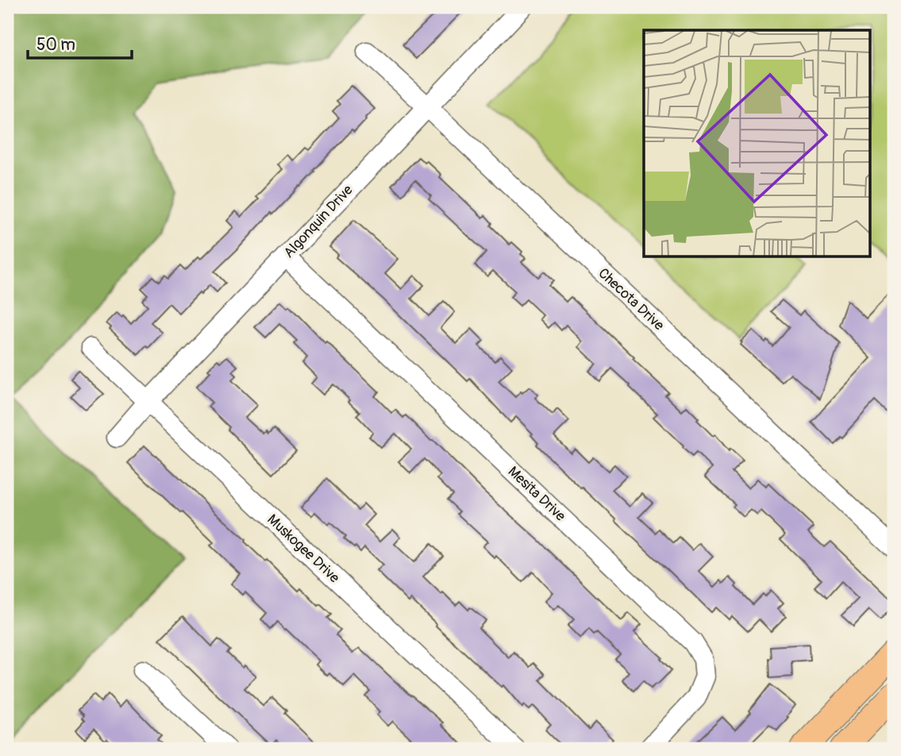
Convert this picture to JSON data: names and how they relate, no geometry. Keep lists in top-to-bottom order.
{
  "streets": {
    "street": [
      "Algonquin Drive",
      "Checota Drive",
      "Mesita Drive",
      "Muskogee Drive"
    ]
  },
  "crossings": [
    ["Algonquin Drive", "Checota Drive"],
    ["Algonquin Drive", "Mesita Drive"],
    ["Algonquin Drive", "Muskogee Drive"]
  ],
  "scale_bar": "50 m"
}
